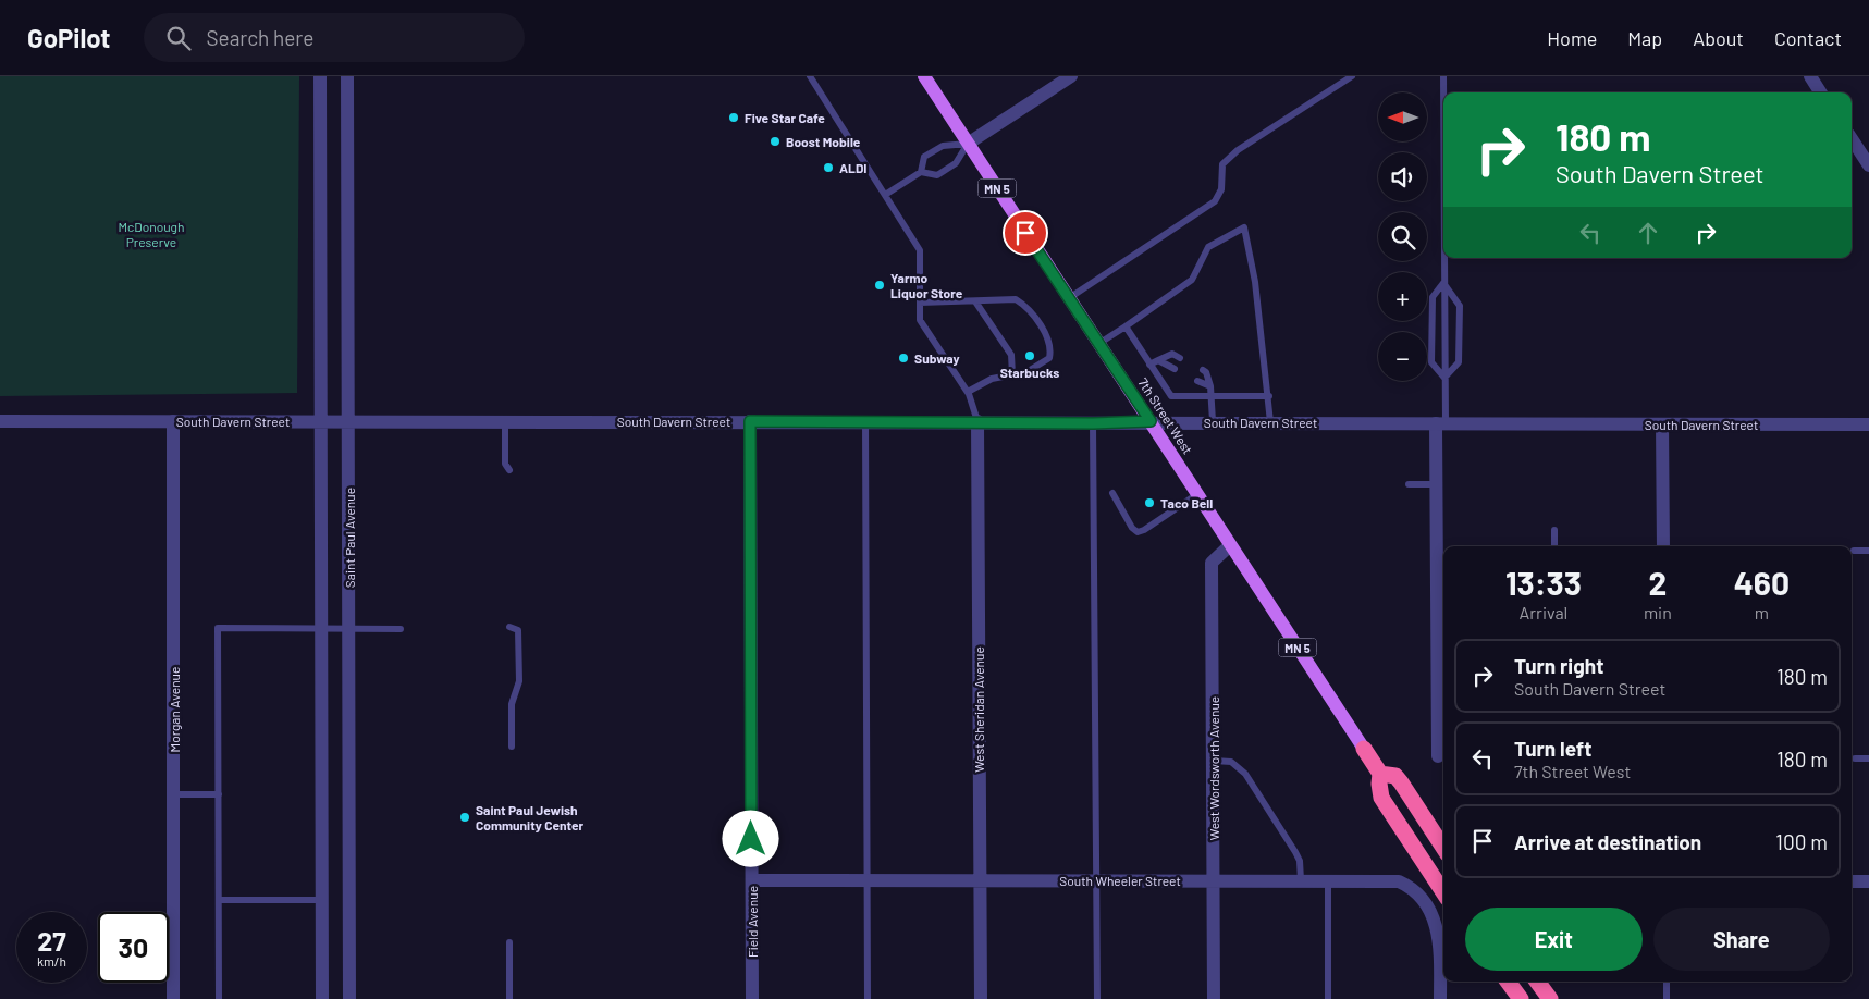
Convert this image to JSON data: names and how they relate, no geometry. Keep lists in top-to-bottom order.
{
  "streets": {
    "highway": ["MN 5", "7th Street West"],
    "street": [
      "South Davern Street",
      "Saint Paul Avenue",
      "Morgan Avenue",
      "West Sheridan Avenue",
      "West Wordsworth Avenue",
      "South Wheeler Street",
      "Field Avenue"
    ]
  },
  "crossings": [
    ["MN 5", "7th Street West"],
    ["7th Street West", "South Davern Street"],
    ["7th Street West", "West Wordsworth Avenue"],
    ["South Davern Street", "Saint Paul Avenue"],
    ["South Davern Street", "Morgan Avenue"],
    ["South Davern Street", "West Sheridan Avenue"],
    ["South Davern Street", "Field Avenue"],
    ["West Sheridan Avenue", "South Wheeler Street"],
    ["West Wordsworth Avenue", "South Wheeler Street"],
    ["South Wheeler Street", "Field Avenue"]
  ],
  "parks": ["McDonough Preserve"],
  "places": [
    "Five Star Cafe",
    "Boost Mobile",
    "ALDI",
    "Yarmo Liquor Store",
    "Starbucks",
    "Subway",
    "Taco Bell",
    "Saint Paul Jewish Community Center"
  ],
  "north": "left",
  "page": {
    "header": "GoPilot",
    "search": "Search here",
    "nav": [
      "Home",
      "Map",
      "About",
      "Contact"
    ],
    "map_buttons": ["+", "−"],
    "turn": ["180 m", "South Davern Street"],
    "eta": [
      "13:33",
      "Arrival",
      "2",
      "min",
      "460",
      "m"
    ],
    "list": [
      {
        "name": "Turn right",
        "note": "South Davern Street",
        "value": "180 m"
      },
      {
        "name": "Turn left",
        "note": "7th Street West",
        "value": "180 m"
      },
      {
        "name": "Arrive at destination",
        "value": "100 m"
      }
    ],
    "buttons": ["Exit", "Share"],
    "speed": "27 km/h",
    "limit": "30"
  }
}
